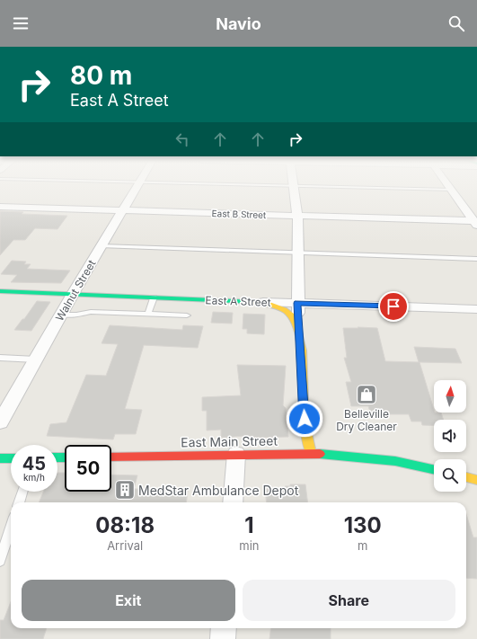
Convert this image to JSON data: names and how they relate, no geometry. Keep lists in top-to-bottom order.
{
  "streets": {
    "main road": ["East A Street", "East Main Street"],
    "street": ["East B Street", "Walnut Street"]
  },
  "crossings": [
    ["East B Street", "Walnut Street"],
    ["Walnut Street", "East A Street"]
  ],
  "places": {
    "shop": ["Belleville Dry Cleaner"],
    "building": ["MedStar Ambulance Depot"]
  },
  "north": "top",
  "page": {
    "header": "Navio",
    "turn": ["80 m", "East A Street"],
    "speed": "45 km/h",
    "limit": "50",
    "eta": [
      "08:18",
      "Arrival",
      "1",
      "min",
      "130",
      "m"
    ],
    "buttons": ["Exit", "Share"]
  }
}
